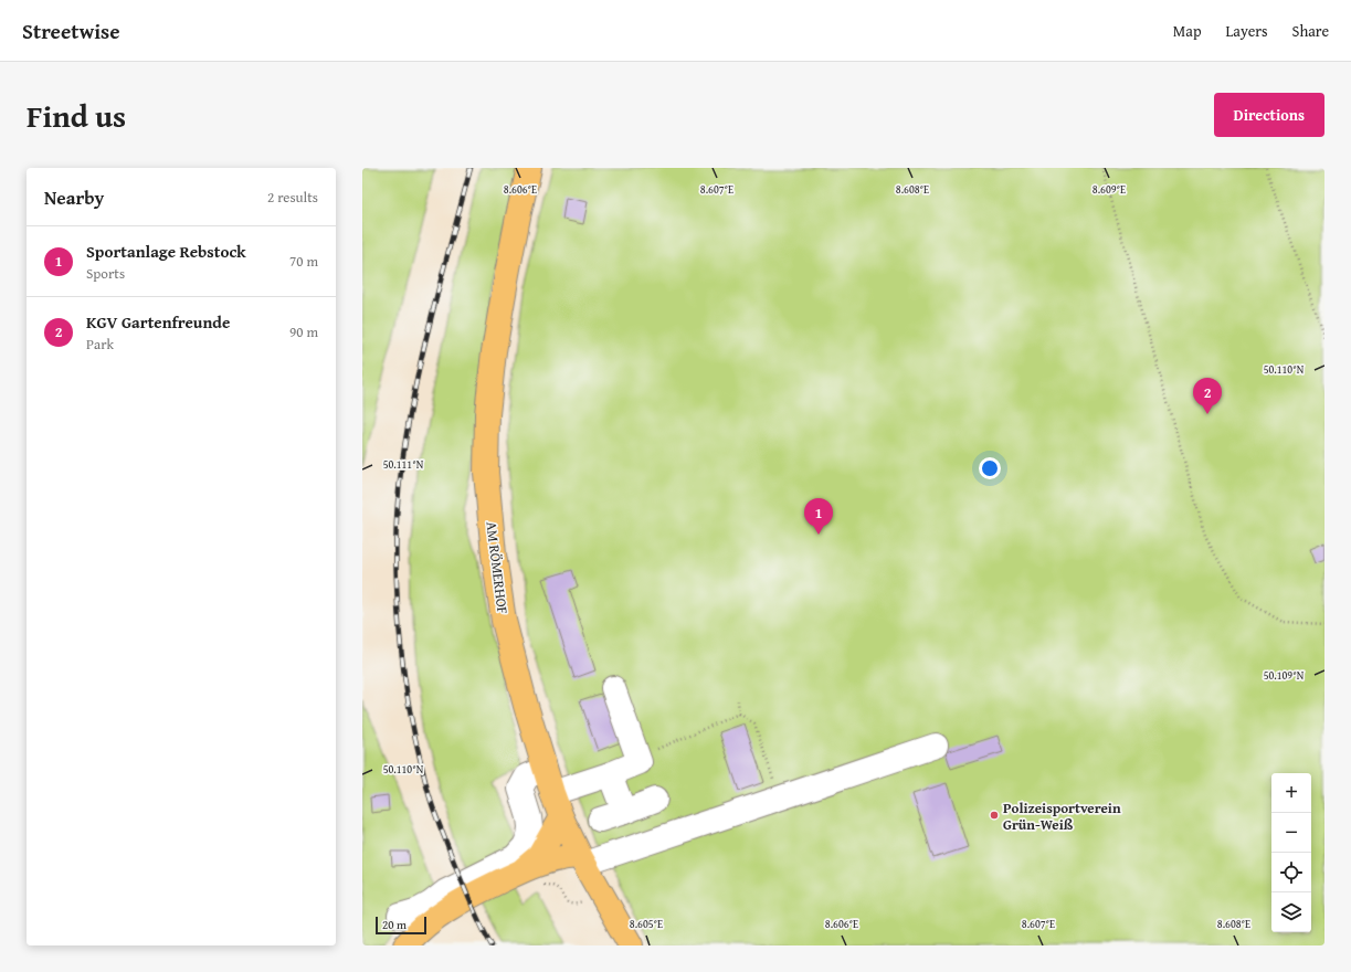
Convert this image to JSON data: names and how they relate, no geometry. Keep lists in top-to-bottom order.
{
  "streets": {
    "main road": ["AM RÖMERHOF"]
  },
  "places": ["Polizeisportverein Grün-Weiß"],
  "scale_bar": "20 m",
  "page": {
    "header": "Streetwise",
    "nav": ["Map", "Layers", "Share"],
    "title": "Find us",
    "buttons": "Directions",
    "heading": ["Nearby", "2 results"],
    "list": [
      {
        "mark": "1",
        "name": "Sportanlage Rebstock",
        "note": "Sports",
        "value": "70 m"
      },
      {
        "mark": "2",
        "name": "KGV Gartenfreunde",
        "note": "Park",
        "value": "90 m"
      }
    ],
    "pins": ["2", "1"],
    "map_buttons": ["+", "−"],
    "scale": "20 m"
  },
  "coordinates": [
    "8.606°E",
    "8.607°E",
    "8.608°E",
    "8.609°E",
    "50.110°N",
    "50.111°N",
    "50.109°N",
    "8.605°E"
  ]
}
